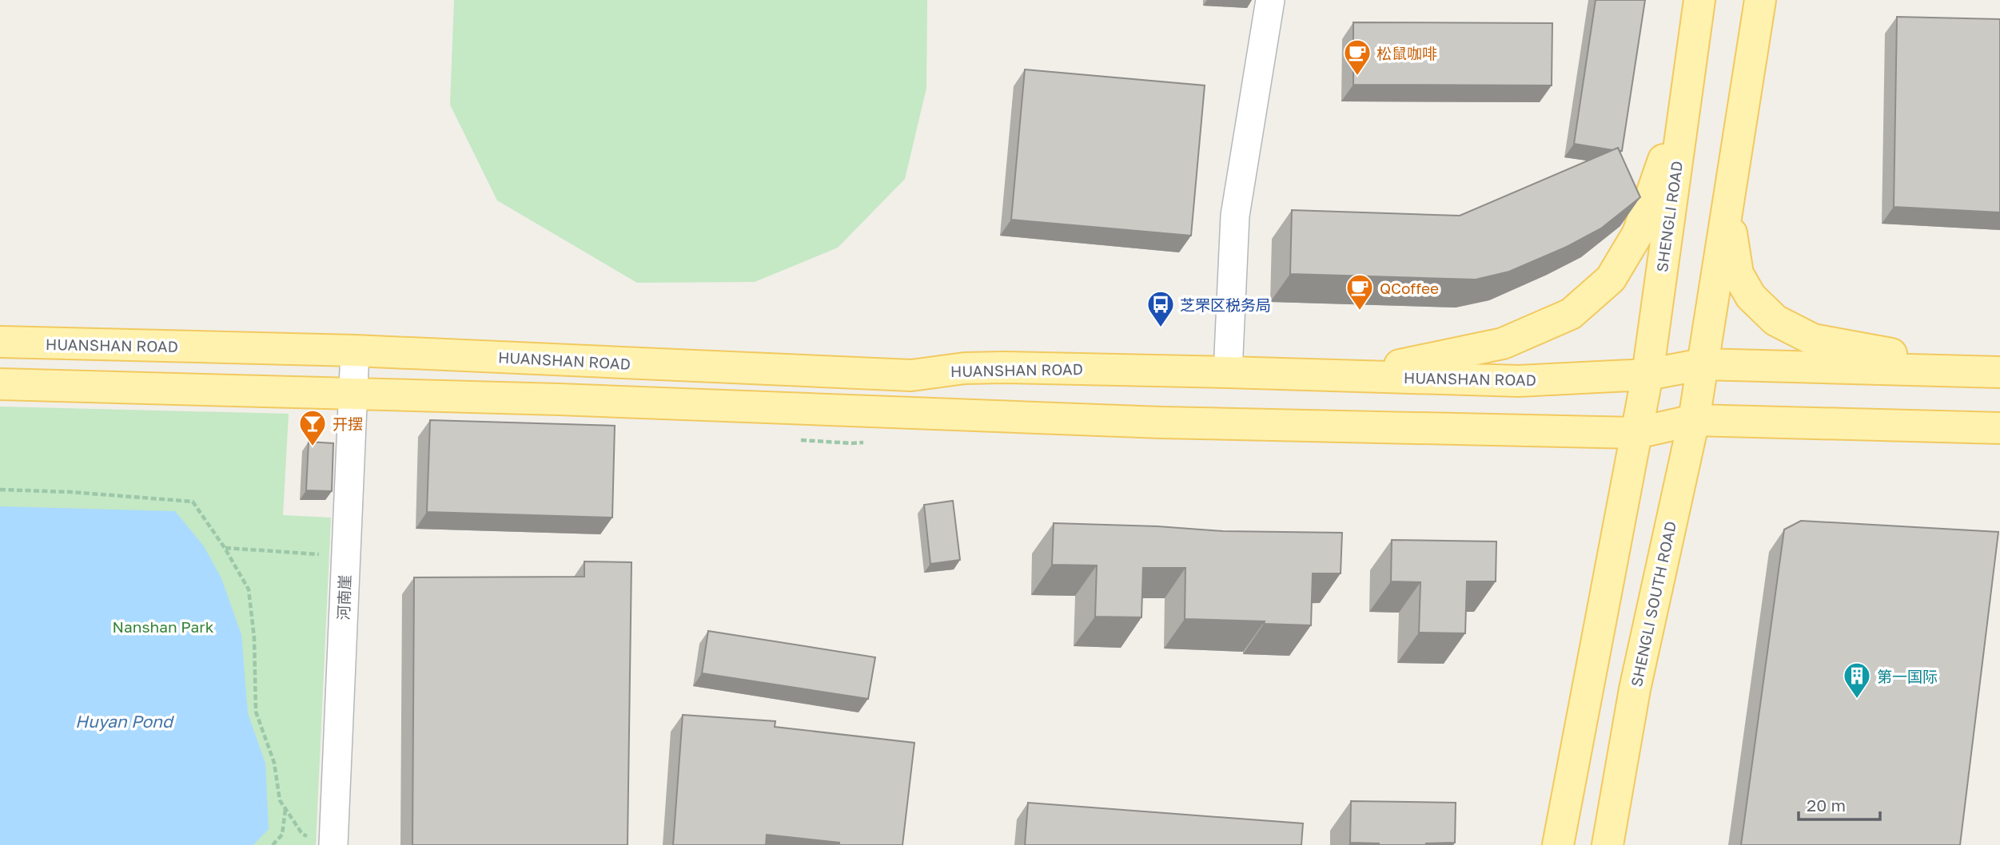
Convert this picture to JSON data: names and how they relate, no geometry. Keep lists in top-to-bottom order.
{
  "streets": {
    "main road": ["SHENGLI ROAD", "HUANSHAN ROAD", "SHENGLI SOUTH ROAD"],
    "street": ["河南崖"]
  },
  "crossings": [
    ["SHENGLI ROAD", "HUANSHAN ROAD"],
    ["HUANSHAN ROAD", "河南崖"],
    ["HUANSHAN ROAD", "SHENGLI SOUTH ROAD"]
  ],
  "water": ["Huyan Pond"],
  "parks": ["Nanshan Park"],
  "places": {
    "cafe": ["松鼠咖啡", "QCoffee"],
    "bus stop": ["芝罘区税务局"],
    "bar": ["开摆"],
    "building": ["第一国际"]
  },
  "scale_bar": "20 m"
}
